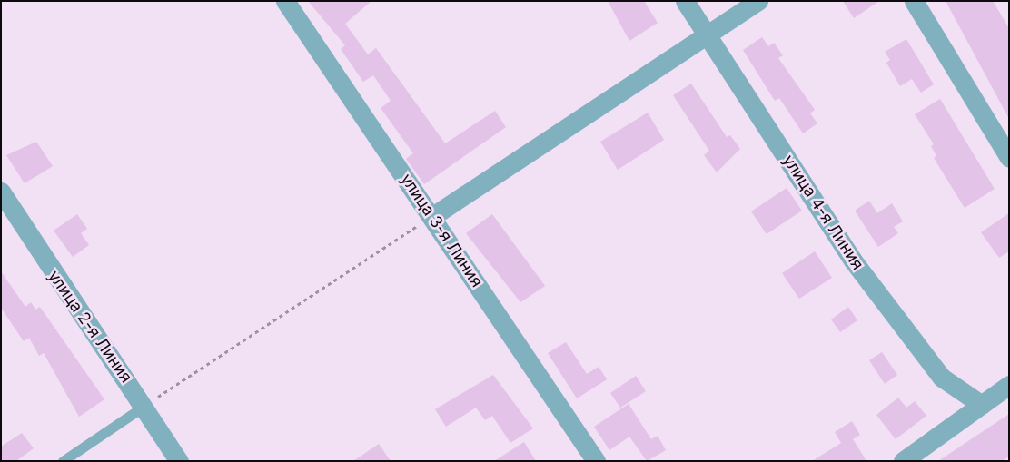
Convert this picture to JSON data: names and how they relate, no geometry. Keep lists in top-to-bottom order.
{
  "streets": {
    "street": ["улица 4-я Линия", "улица 3-я Линия", "улица 2-я Линия"]
  }
}
